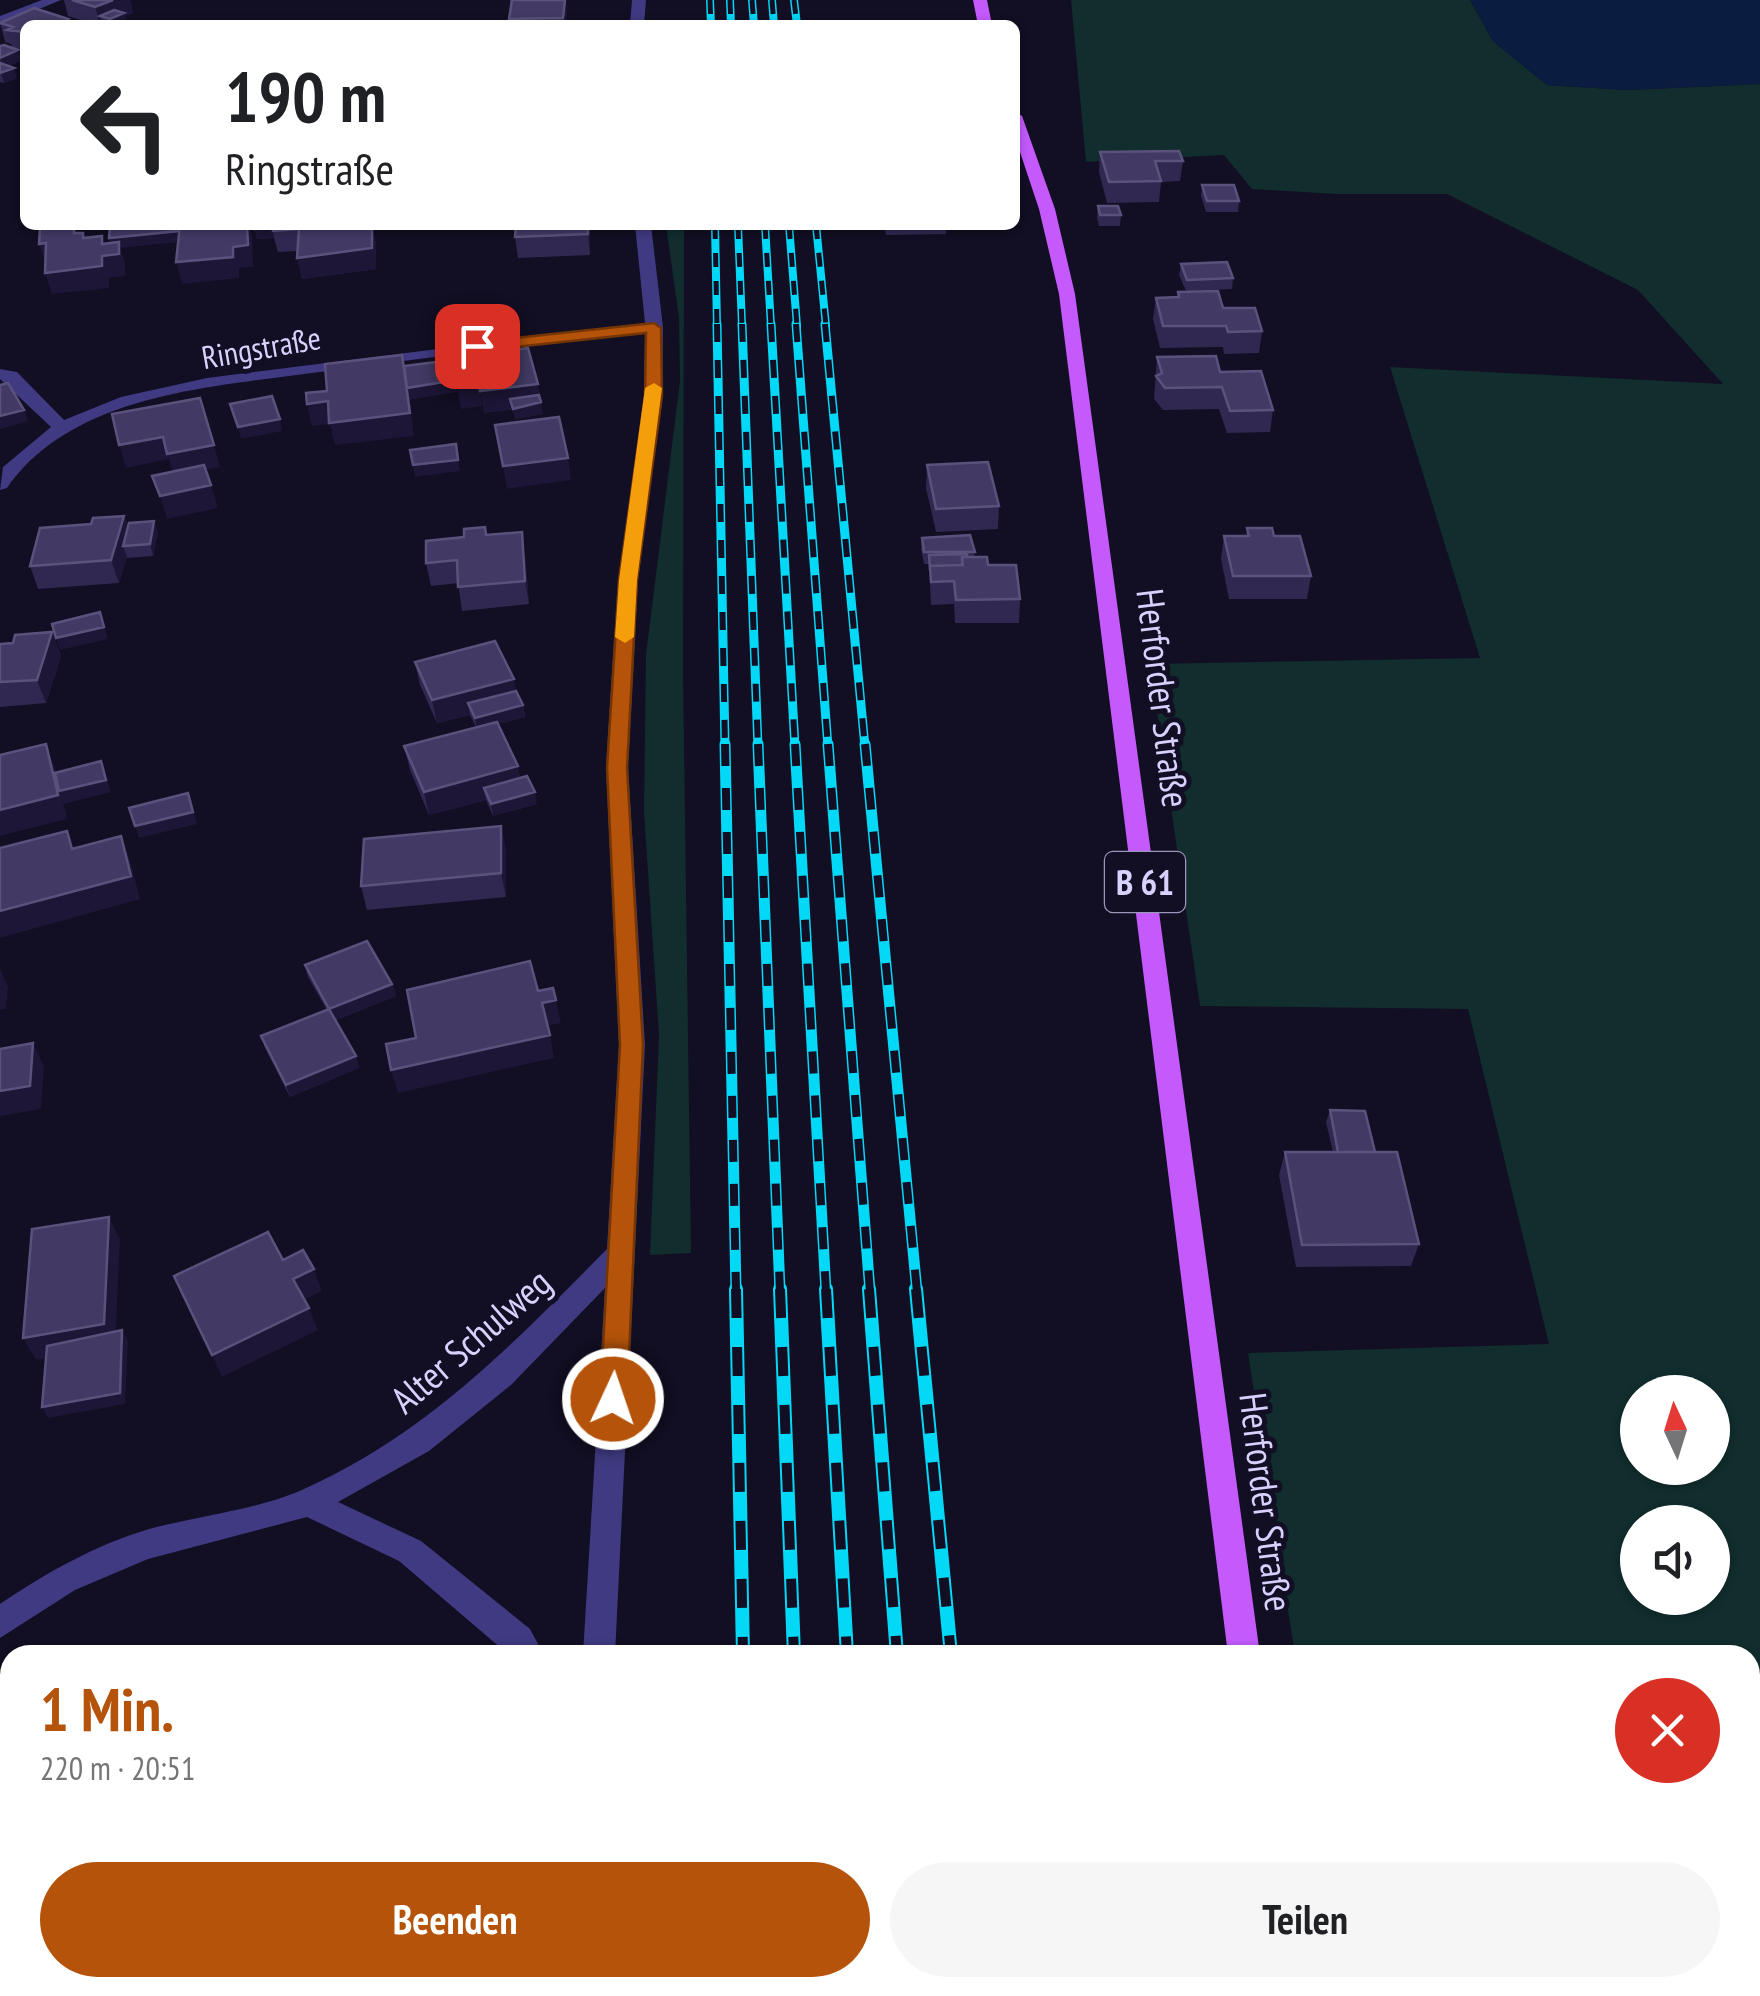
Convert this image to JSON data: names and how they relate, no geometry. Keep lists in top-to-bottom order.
{
  "streets": {
    "main road": ["Herforder Straße", "B 61"],
    "street": ["Ringstraße", "Alter Schulweg"]
  },
  "north": "top",
  "page": {
    "turn": ["190 m", "Ringstraße"],
    "heading": ["1 Min.", "220 m · 20:51"],
    "buttons": ["Beenden", "Teilen"]
  }
}
